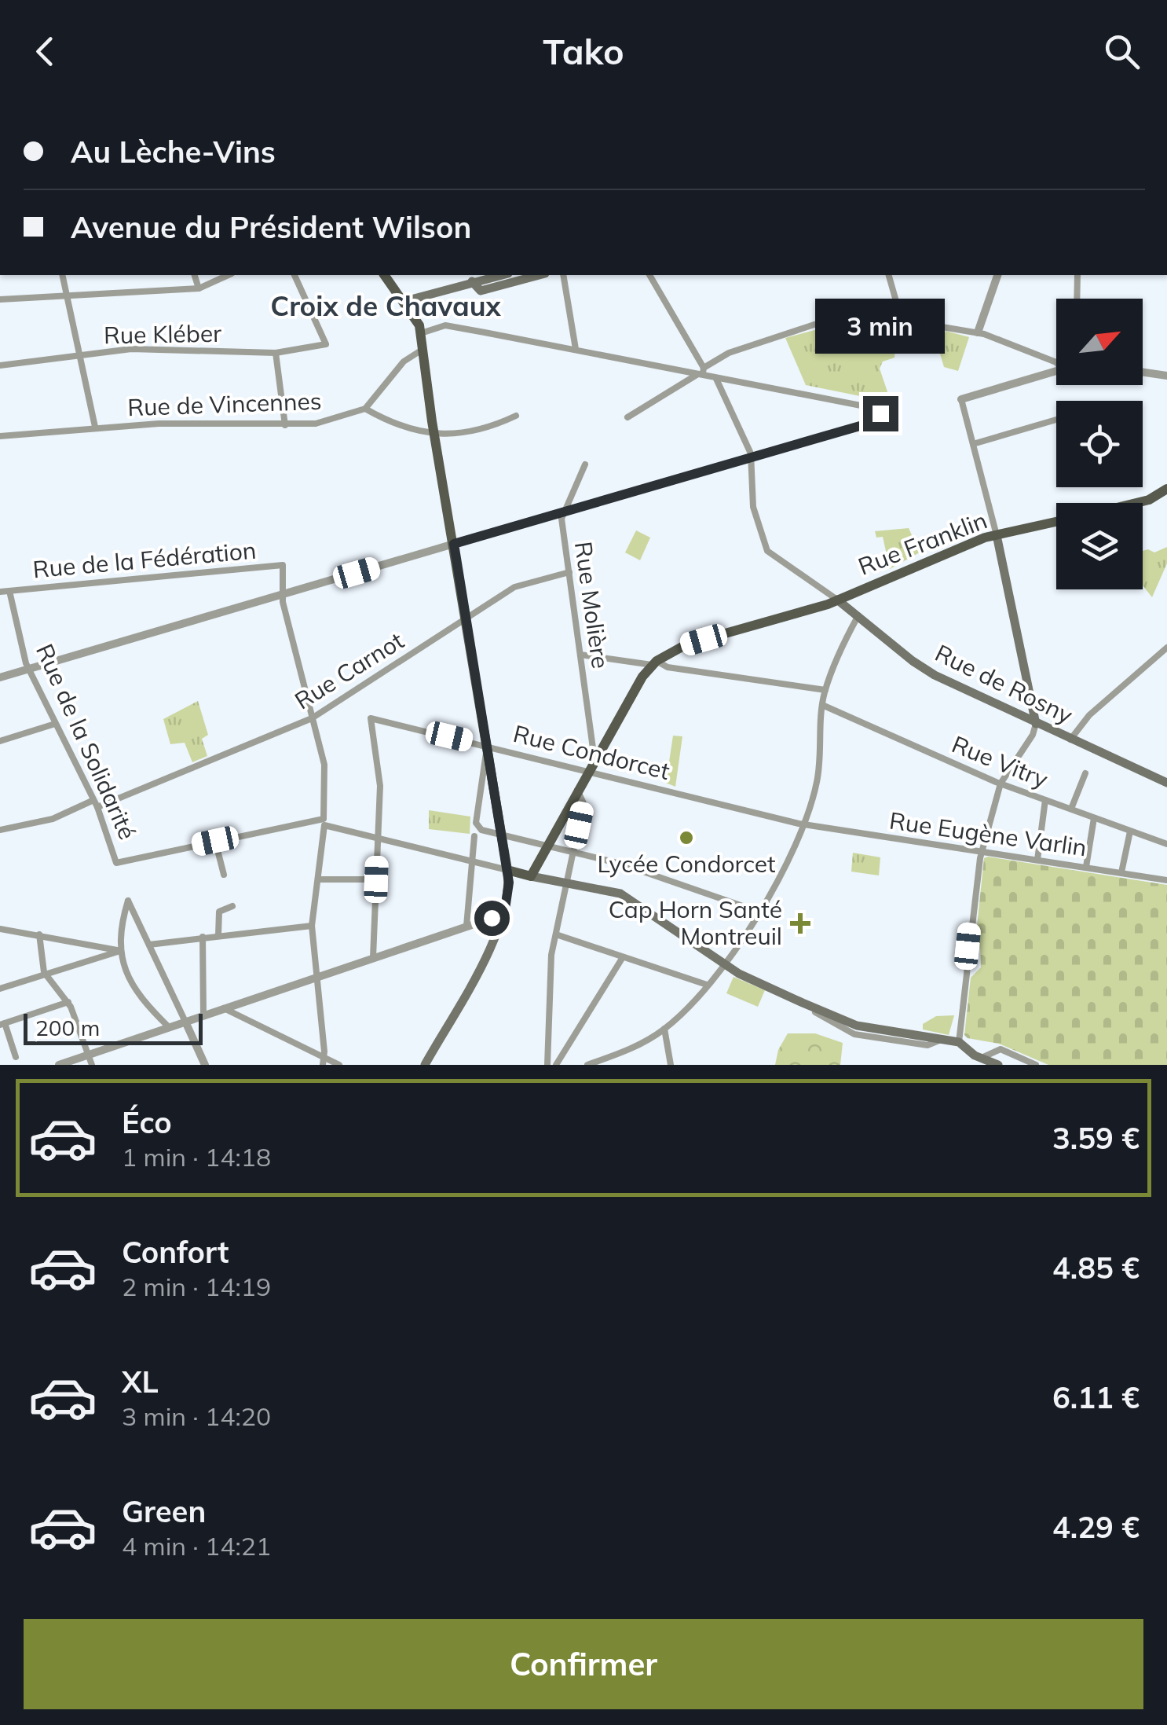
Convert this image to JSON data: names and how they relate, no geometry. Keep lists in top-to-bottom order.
{
  "streets": {
    "main road": ["Rue Franklin", "Rue de Rosny"],
    "street": [
      "Rue Kléber",
      "Rue de Vincennes",
      "Rue de la Fédération",
      "Rue Molière",
      "Rue Carnot",
      "Rue de la Solidarité",
      "Rue Condorcet",
      "Rue Vitry",
      "Rue Eugène Varlin"
    ]
  },
  "crossings": [
    ["Rue Franklin", "Rue de Rosny"],
    ["Rue de la Fédération", "Rue de la Solidarité"],
    ["Rue Molière", "Rue Carnot"],
    ["Rue Carnot", "Rue de la Solidarité"],
    ["Rue Condorcet", "Rue Eugène Varlin"]
  ],
  "districts": ["Croix de Chavaux"],
  "places": {
    "other": ["Lycée Condorcet"],
    "health": ["Cap Horn Santé Montreuil"]
  },
  "scale_bar": "200 m",
  "north": "top right",
  "page": {
    "header": "Tako",
    "banner": ["Au Lèche-Vins", "Avenue du Président Wilson"],
    "bubble": "3 min",
    "scale": "200 m",
    "list": [
      {
        "name": "Éco",
        "note": "1 min · 14:18",
        "value": "3.59 €"
      },
      {
        "name": "Confort",
        "note": "2 min · 14:19",
        "value": "4.85 €"
      },
      {
        "name": "XL",
        "note": "3 min · 14:20",
        "value": "6.11 €"
      },
      {
        "name": "Green",
        "note": "4 min · 14:21",
        "value": "4.29 €"
      }
    ],
    "buttons": "Confirmer"
  }
}
